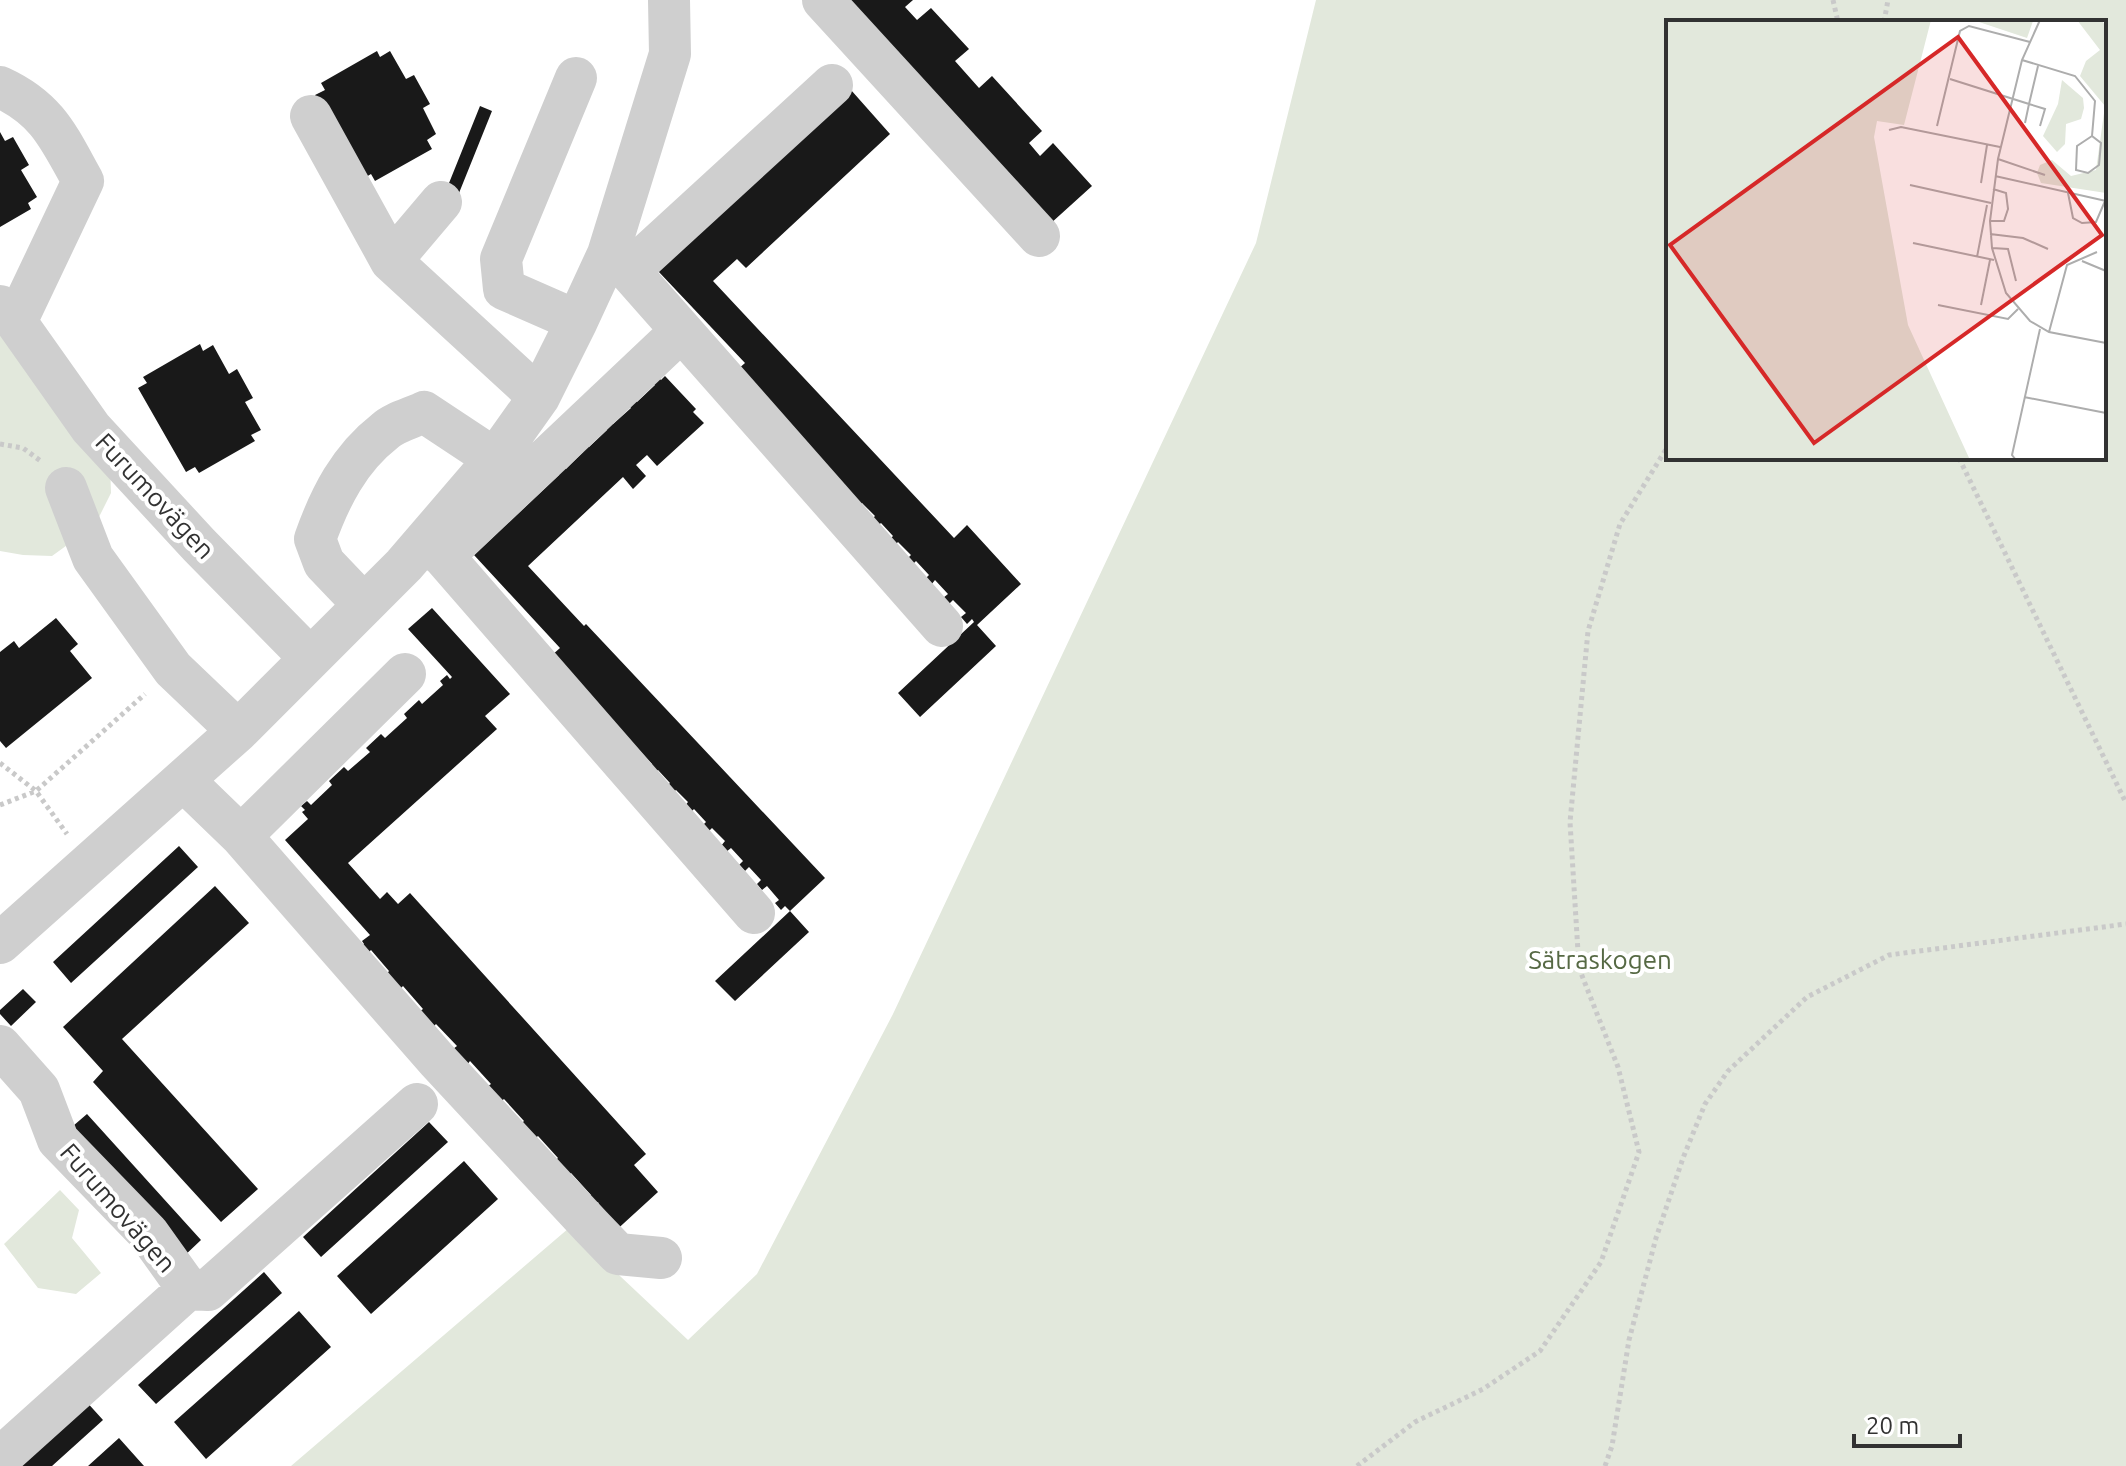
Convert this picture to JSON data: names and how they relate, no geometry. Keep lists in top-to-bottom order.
{
  "streets": {
    "street": ["Furumovägen"]
  },
  "parks": ["Sätraskogen"],
  "scale_bar": "20 m"
}
